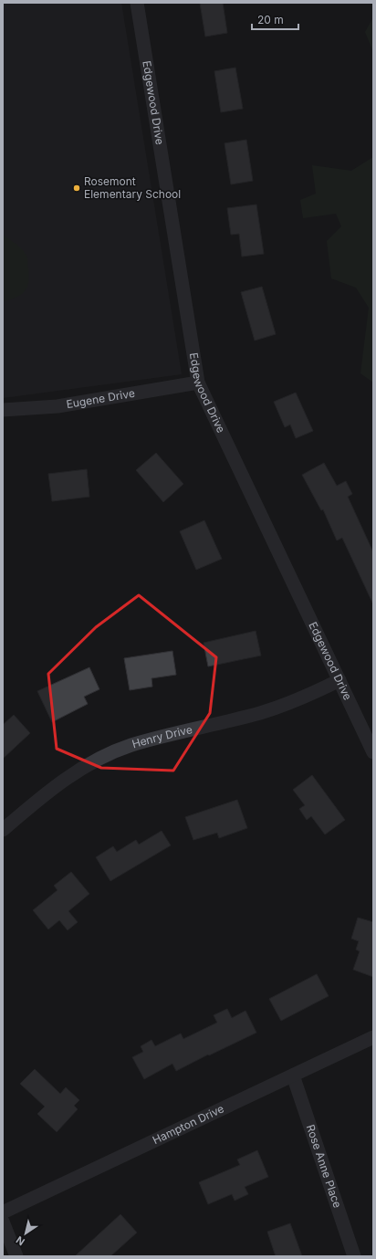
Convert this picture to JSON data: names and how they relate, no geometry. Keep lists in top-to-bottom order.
{
  "streets": {
    "street": [
      "Edgewood Drive",
      "Eugene Drive",
      "Henry Drive",
      "Hampton Drive",
      "Rose Anne Place"
    ]
  },
  "crossings": [
    ["Edgewood Drive", "Eugene Drive"],
    ["Edgewood Drive", "Henry Drive"],
    ["Hampton Drive", "Rose Anne Place"]
  ],
  "places": ["Rosemont Elementary School"],
  "scale_bar": "20 m",
  "north": "bottom left"
}
